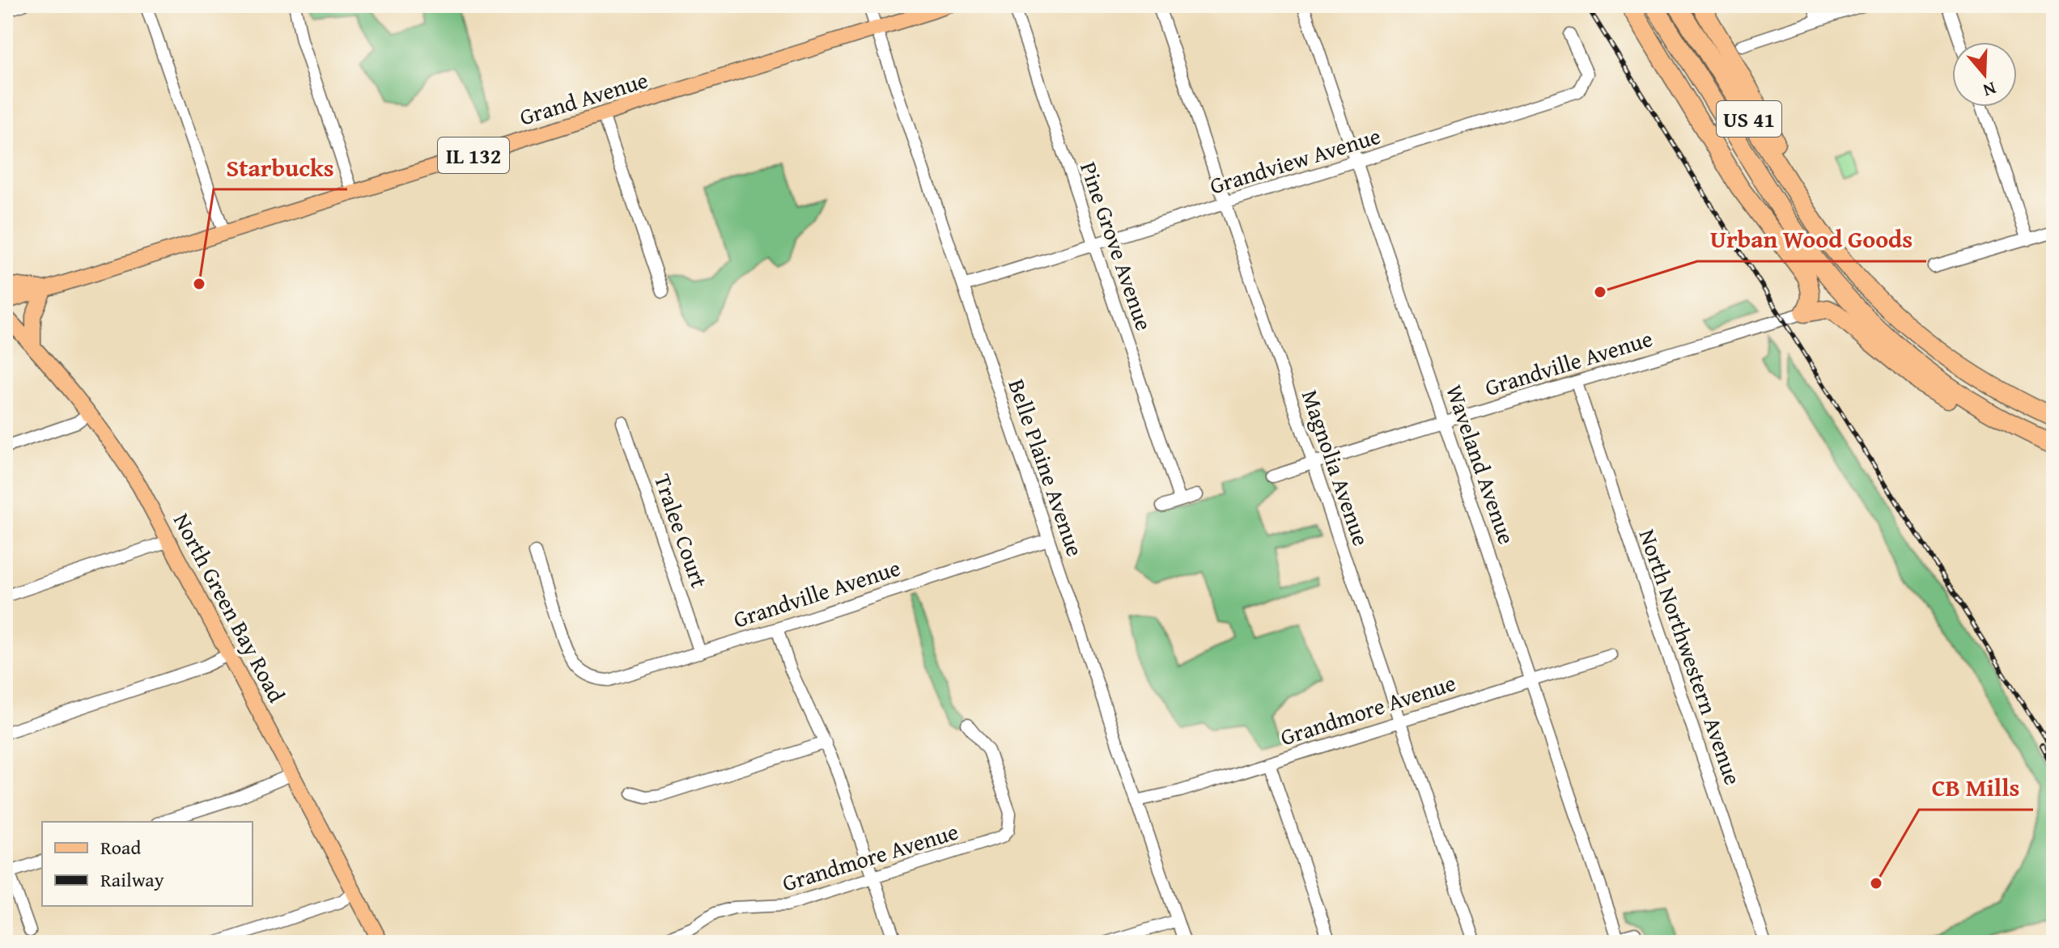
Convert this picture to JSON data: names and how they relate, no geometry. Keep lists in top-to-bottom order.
{
  "streets": {
    "highway": ["US 41"],
    "main road": ["Grand Avenue", "IL 132", "North Green Bay Road"],
    "street": [
      "Grandview Avenue",
      "Pine Grove Avenue",
      "Grandville Avenue",
      "Waveland Avenue",
      "Belle Plaine Avenue",
      "Magnolia Avenue",
      "Tralee Court",
      "North Northwestern Avenue",
      "Grandmore Avenue"
    ]
  },
  "crossings": [
    ["Grand Avenue", "Belle Plaine Avenue"],
    ["Grandview Avenue", "Pine Grove Avenue"],
    ["Grandview Avenue", "Waveland Avenue"],
    ["Grandview Avenue", "Belle Plaine Avenue"],
    ["Grandview Avenue", "Magnolia Avenue"],
    ["Grandville Avenue", "Waveland Avenue"],
    ["Grandville Avenue", "Belle Plaine Avenue"],
    ["Grandville Avenue", "Magnolia Avenue"],
    ["Grandville Avenue", "Tralee Court"],
    ["Grandville Avenue", "North Northwestern Avenue"],
    ["Waveland Avenue", "Grandmore Avenue"],
    ["Belle Plaine Avenue", "Grandmore Avenue"],
    ["Magnolia Avenue", "Grandmore Avenue"]
  ],
  "places": ["Starbucks", "Urban Wood Goods", "CB Mills"],
  "legend": ["Road", "Railway"],
  "north": "bottom"
}
